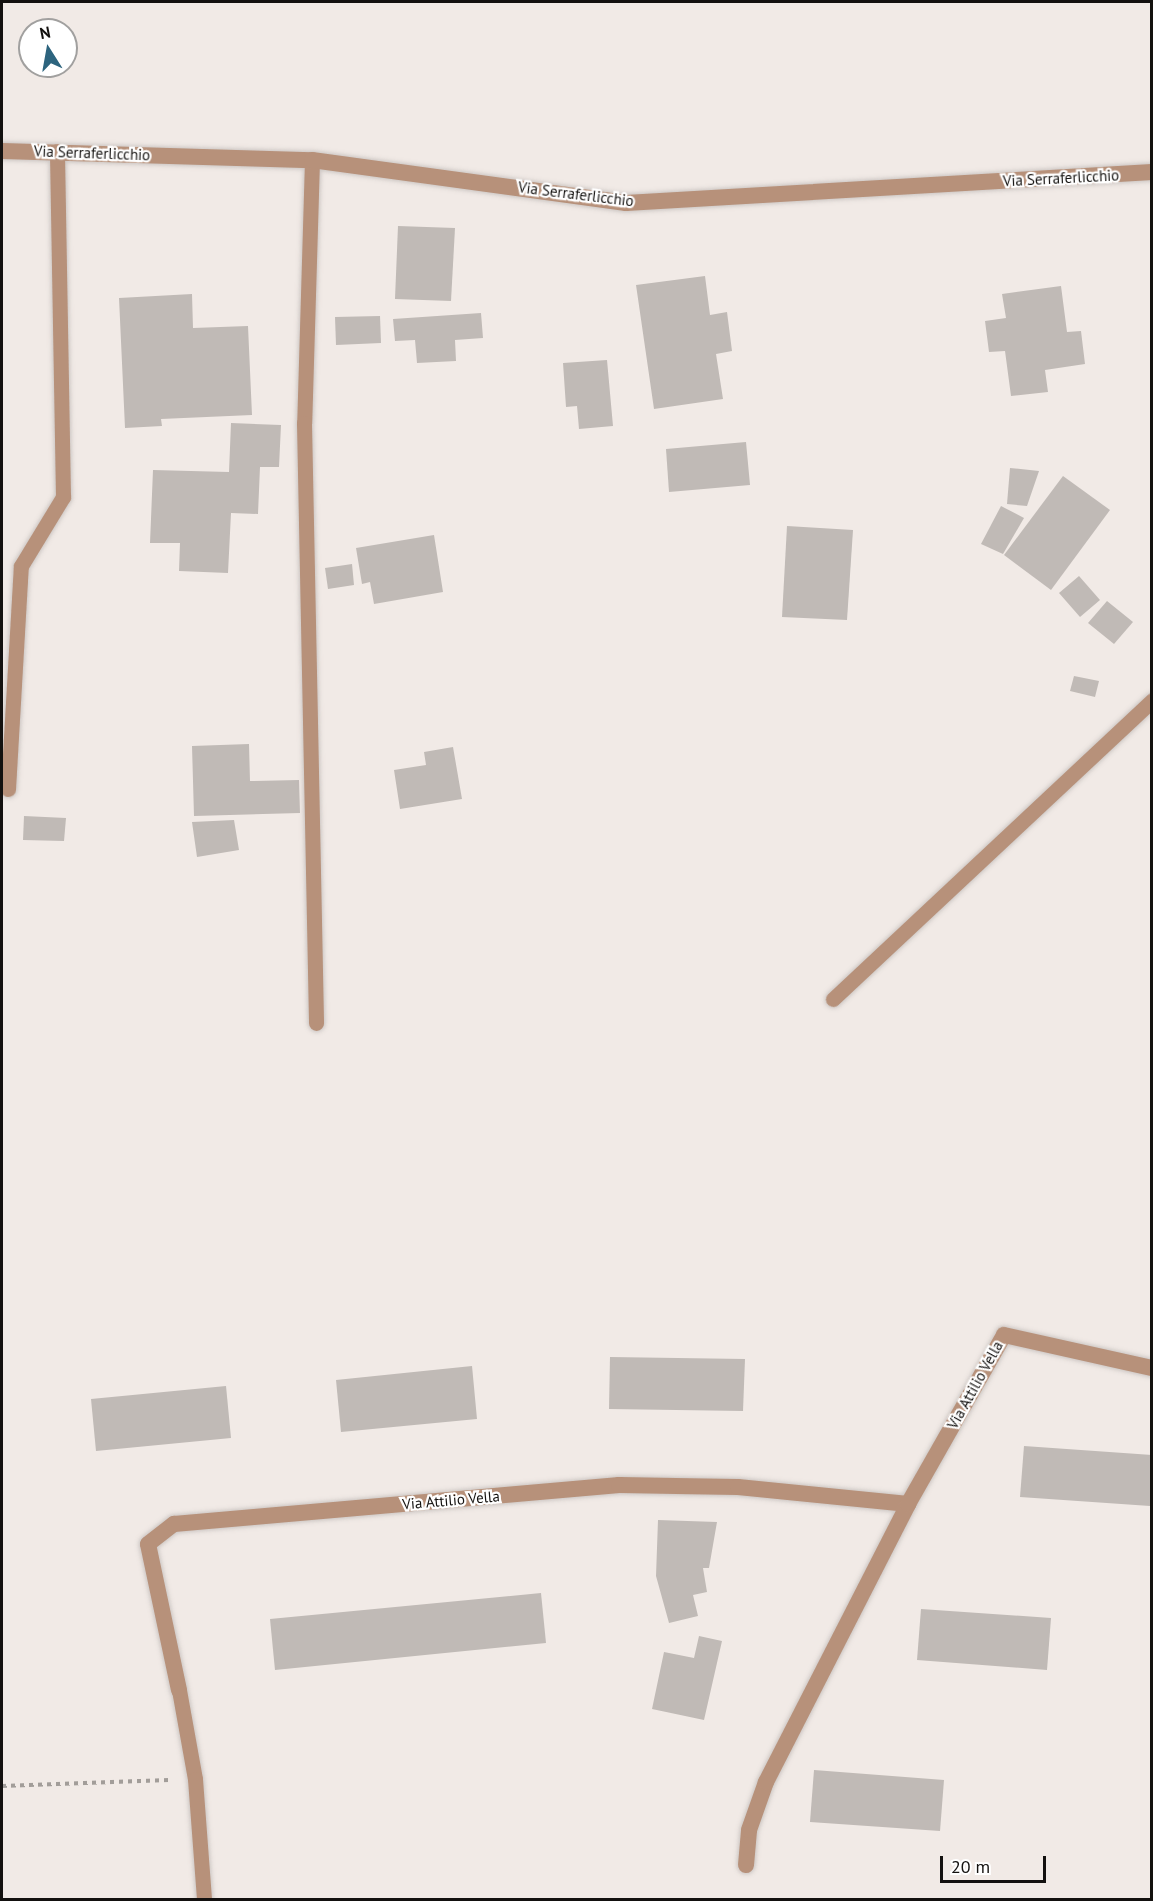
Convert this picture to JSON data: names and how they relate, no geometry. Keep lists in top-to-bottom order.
{
  "streets": {
    "street": ["Via Serraferlicchio", "Via Attilio Vella"]
  },
  "scale_bar": "20 m",
  "north": "top"
}
